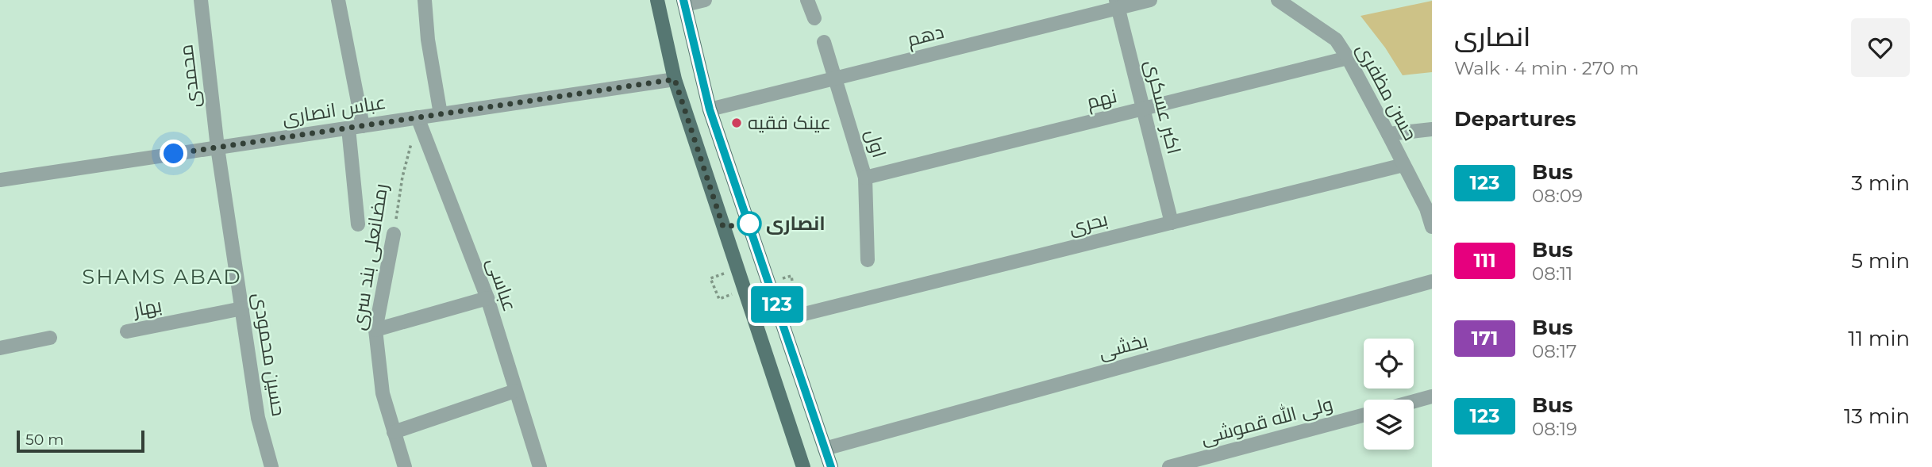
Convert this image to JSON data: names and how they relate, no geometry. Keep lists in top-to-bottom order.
{
  "streets": {
    "street": [
      "دهم",
      "محمدی",
      "حسن مظفری",
      "نهم",
      "اکبر عسکری",
      "عباس انصاری",
      "اول",
      "بحری",
      "رمضانعلی بند سری",
      "عباسی",
      "بهار",
      "بخشی",
      "حسین محمودی",
      "ولی الله قموشی"
    ]
  },
  "crossings": [
    ["دهم", "اکبر عسکری"],
    ["دهم", "اول"],
    ["محمدی", "عباس انصاری"],
    ["محمدی", "حسین محمودی"],
    ["حسن مظفری", "نهم"],
    ["حسن مظفری", "بحری"],
    ["نهم", "اکبر عسکری"],
    ["نهم", "اول"],
    ["اکبر عسکری", "بحری"],
    ["عباس انصاری", "رمضانعلی بند سری"],
    ["عباس انصاری", "عباسی"],
    ["عباس انصاری", "حسین محمودی"],
    ["رمضانعلی بند سری", "عباسی"],
    ["بهار", "حسین محمودی"]
  ],
  "districts": ["SHAMS ABAD"],
  "places": ["عینک فقیه", "انصاری"],
  "lines": ["bus line 123"],
  "scale_bar": "50 m",
  "page": {
    "on_map": "123",
    "heading": [
      ["انصاری", "Walk · 4 min · 270 m"],
      "Departures"
    ],
    "list": [
      {
        "mark": "123",
        "name": "Bus",
        "note": "08:09",
        "value": "3 min"
      },
      {
        "mark": "111",
        "name": "Bus",
        "note": "08:11",
        "value": "5 min"
      },
      {
        "mark": "171",
        "name": "Bus",
        "note": "08:17",
        "value": "11 min"
      },
      {
        "mark": "123",
        "name": "Bus",
        "note": "08:19",
        "value": "13 min"
      }
    ],
    "scale": "50 m"
  }
}
